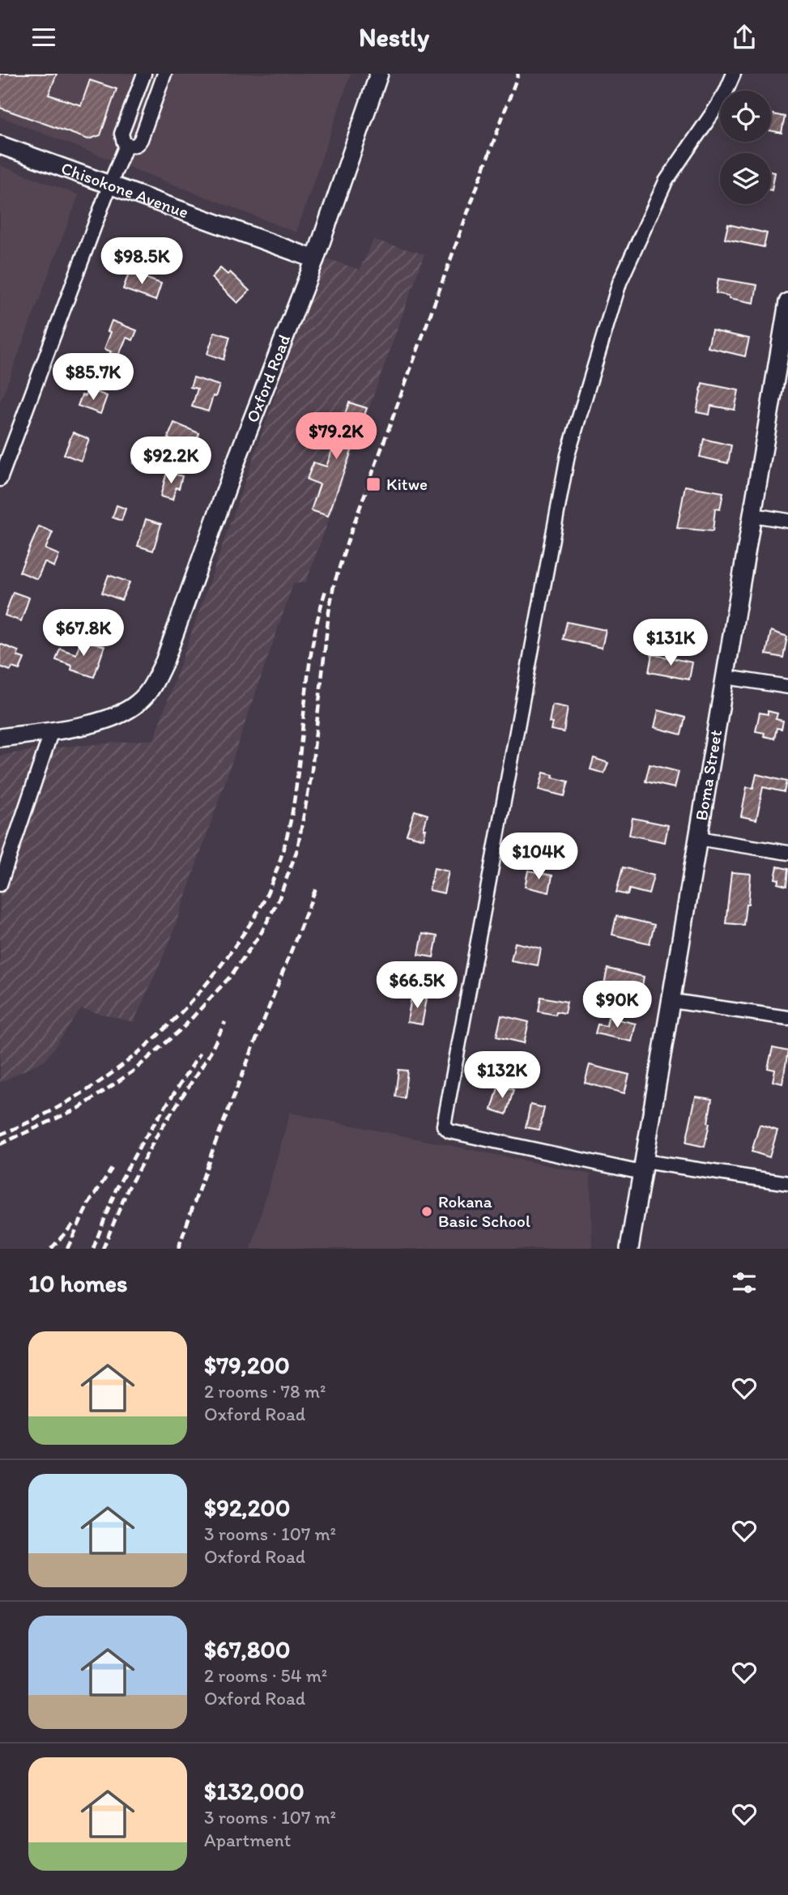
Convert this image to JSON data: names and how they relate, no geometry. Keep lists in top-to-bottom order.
{
  "streets": {
    "street": ["Chisokone Avenue", "Oxford Road", "Boma Street"]
  },
  "crossings": [
    ["Chisokone Avenue", "Oxford Road"]
  ],
  "places": {
    "transit": ["Kitwe"],
    "other": ["Rokana Basic School"]
  },
  "page": {
    "header": "Nestly",
    "price": [
      "$98.5K",
      "$85.7K",
      "$79.2K",
      "$92.2K",
      "$67.8K",
      "$131K",
      "$104K",
      "$66.5K",
      "$90K",
      "$132K"
    ],
    "heading": "10 homes",
    "list": [
      {
        "name": "$79,200",
        "note": "2 rooms · 78 m² · Oxford Road"
      },
      {
        "name": "$92,200",
        "note": "3 rooms · 107 m² · Oxford Road"
      },
      {
        "name": "$67,800",
        "note": "2 rooms · 54 m² · Oxford Road"
      },
      {
        "name": "$132,000",
        "note": "3 rooms · 107 m² · Apartment"
      }
    ]
  }
}
